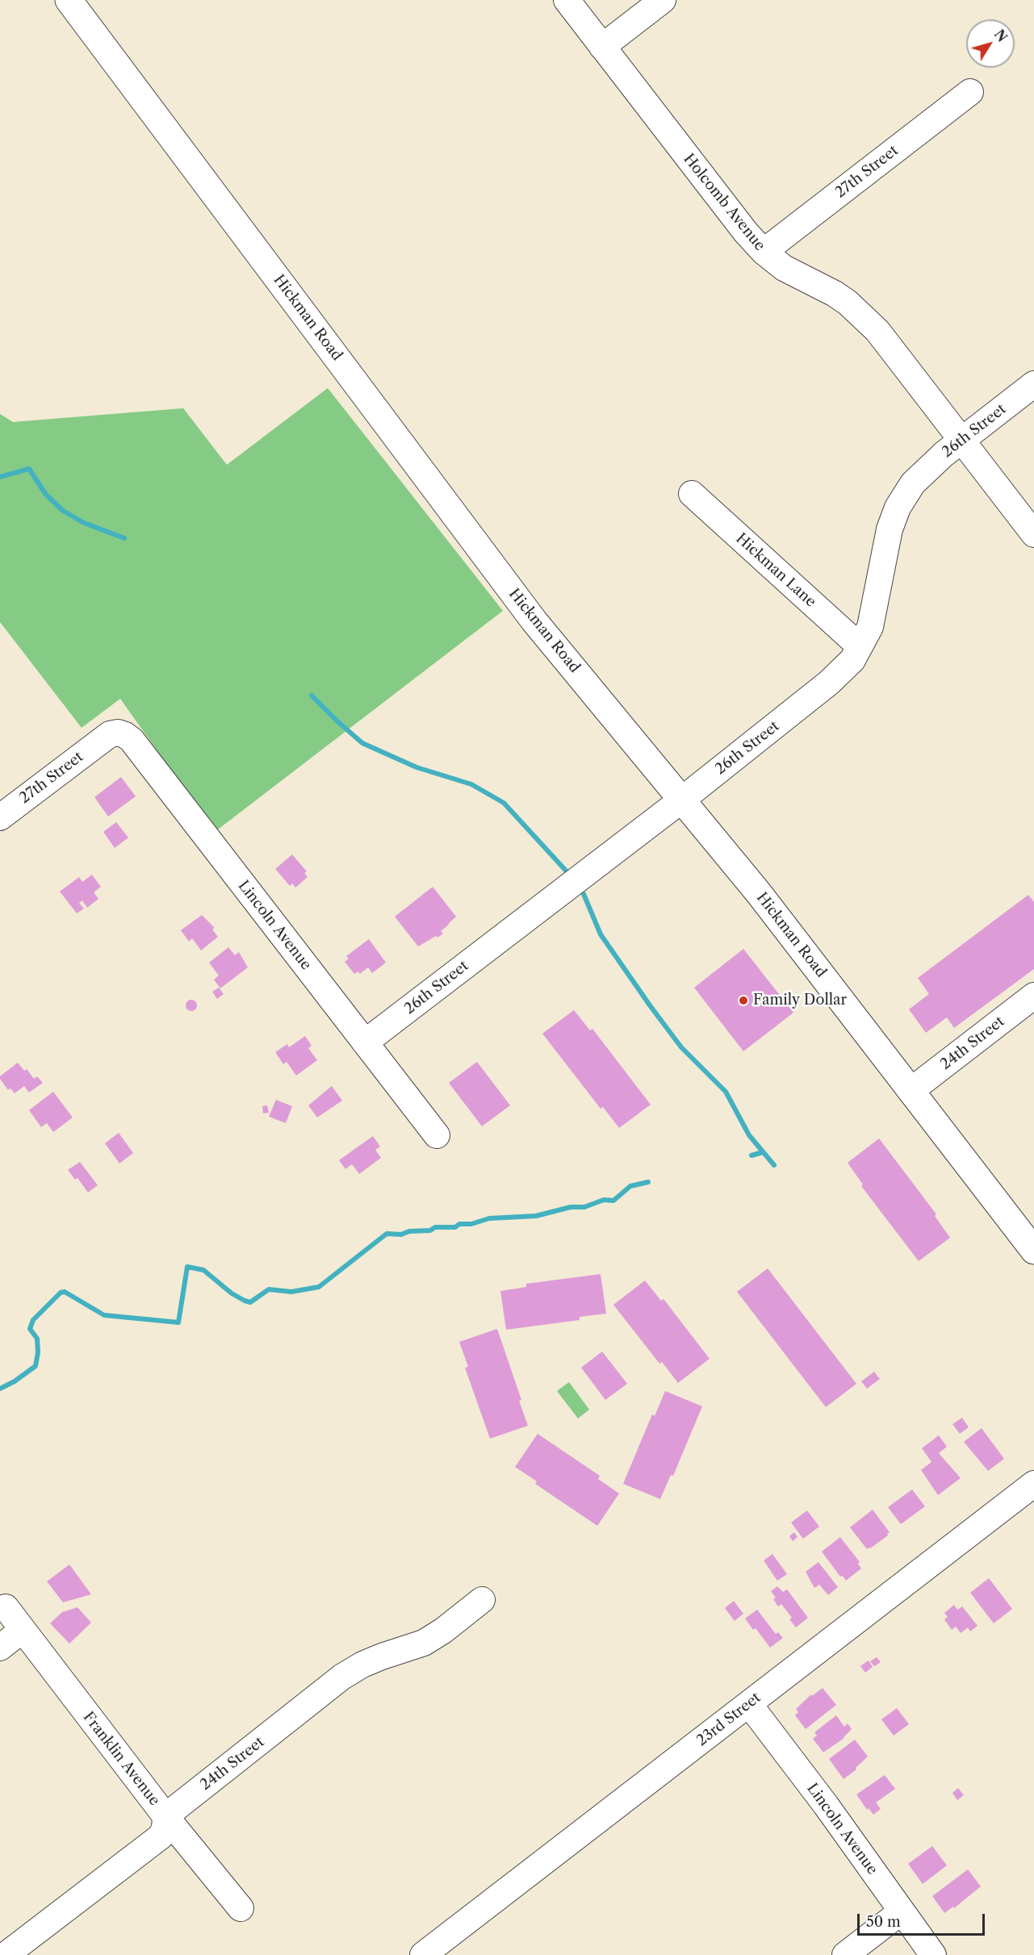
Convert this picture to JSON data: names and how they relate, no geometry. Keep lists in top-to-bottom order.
{
  "streets": {
    "main road": ["Hickman Road"],
    "street": [
      "27th Street",
      "Holcomb Avenue",
      "26th Street",
      "Hickman Lane",
      "Lincoln Avenue",
      "24th Street",
      "23rd Street",
      "Franklin Avenue"
    ]
  },
  "crossings": [
    ["27th Street", "Holcomb Avenue"],
    ["27th Street", "Lincoln Avenue"],
    ["Holcomb Avenue", "26th Street"],
    ["Hickman Road", "26th Street"],
    ["Hickman Road", "24th Street"],
    ["26th Street", "Hickman Lane"],
    ["26th Street", "Lincoln Avenue"],
    ["Lincoln Avenue", "23rd Street"],
    ["24th Street", "Franklin Avenue"]
  ],
  "places": ["Family Dollar"],
  "scale_bar": "50 m",
  "north": "top right"
}
